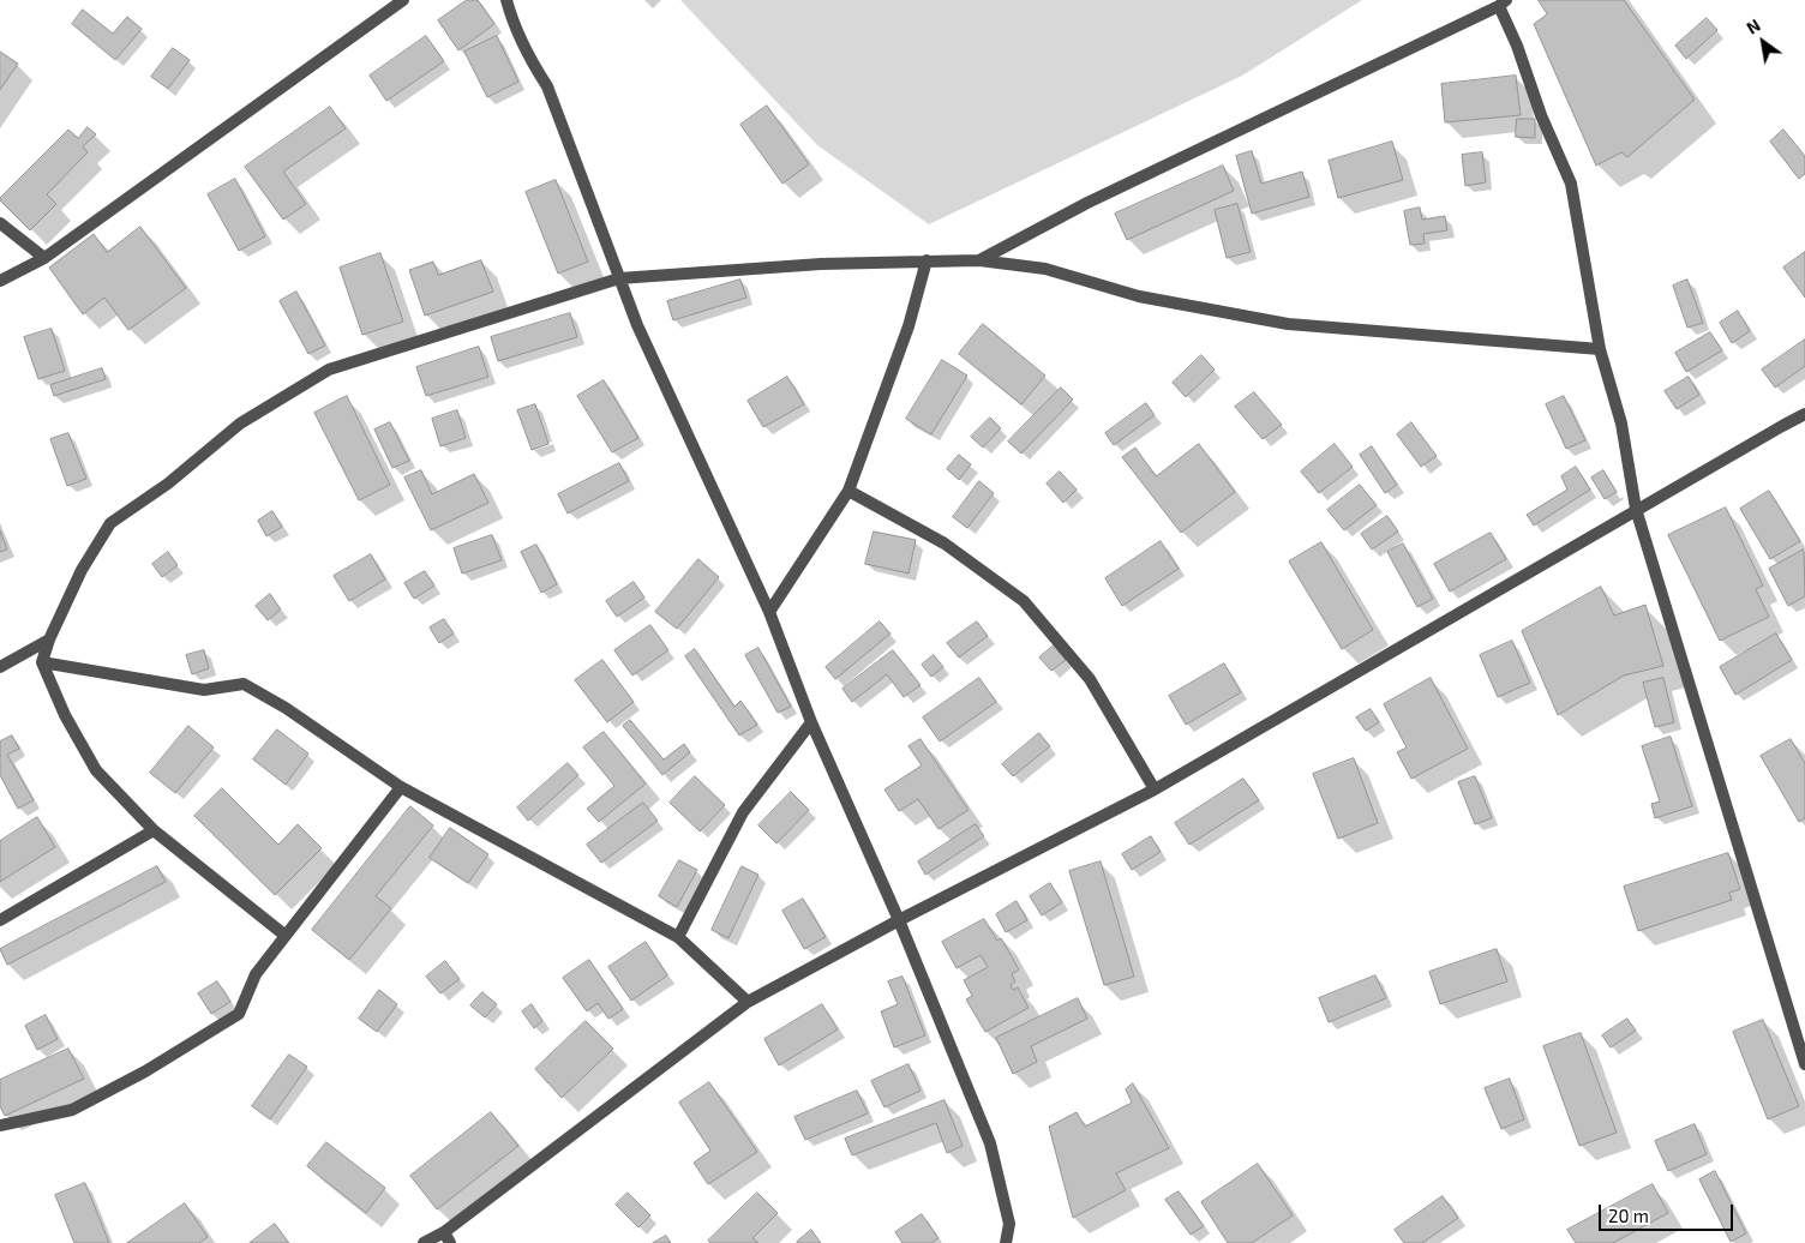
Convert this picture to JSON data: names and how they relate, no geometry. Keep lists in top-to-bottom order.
{
  "scale_bar": "20 m",
  "north": "top left"
}
